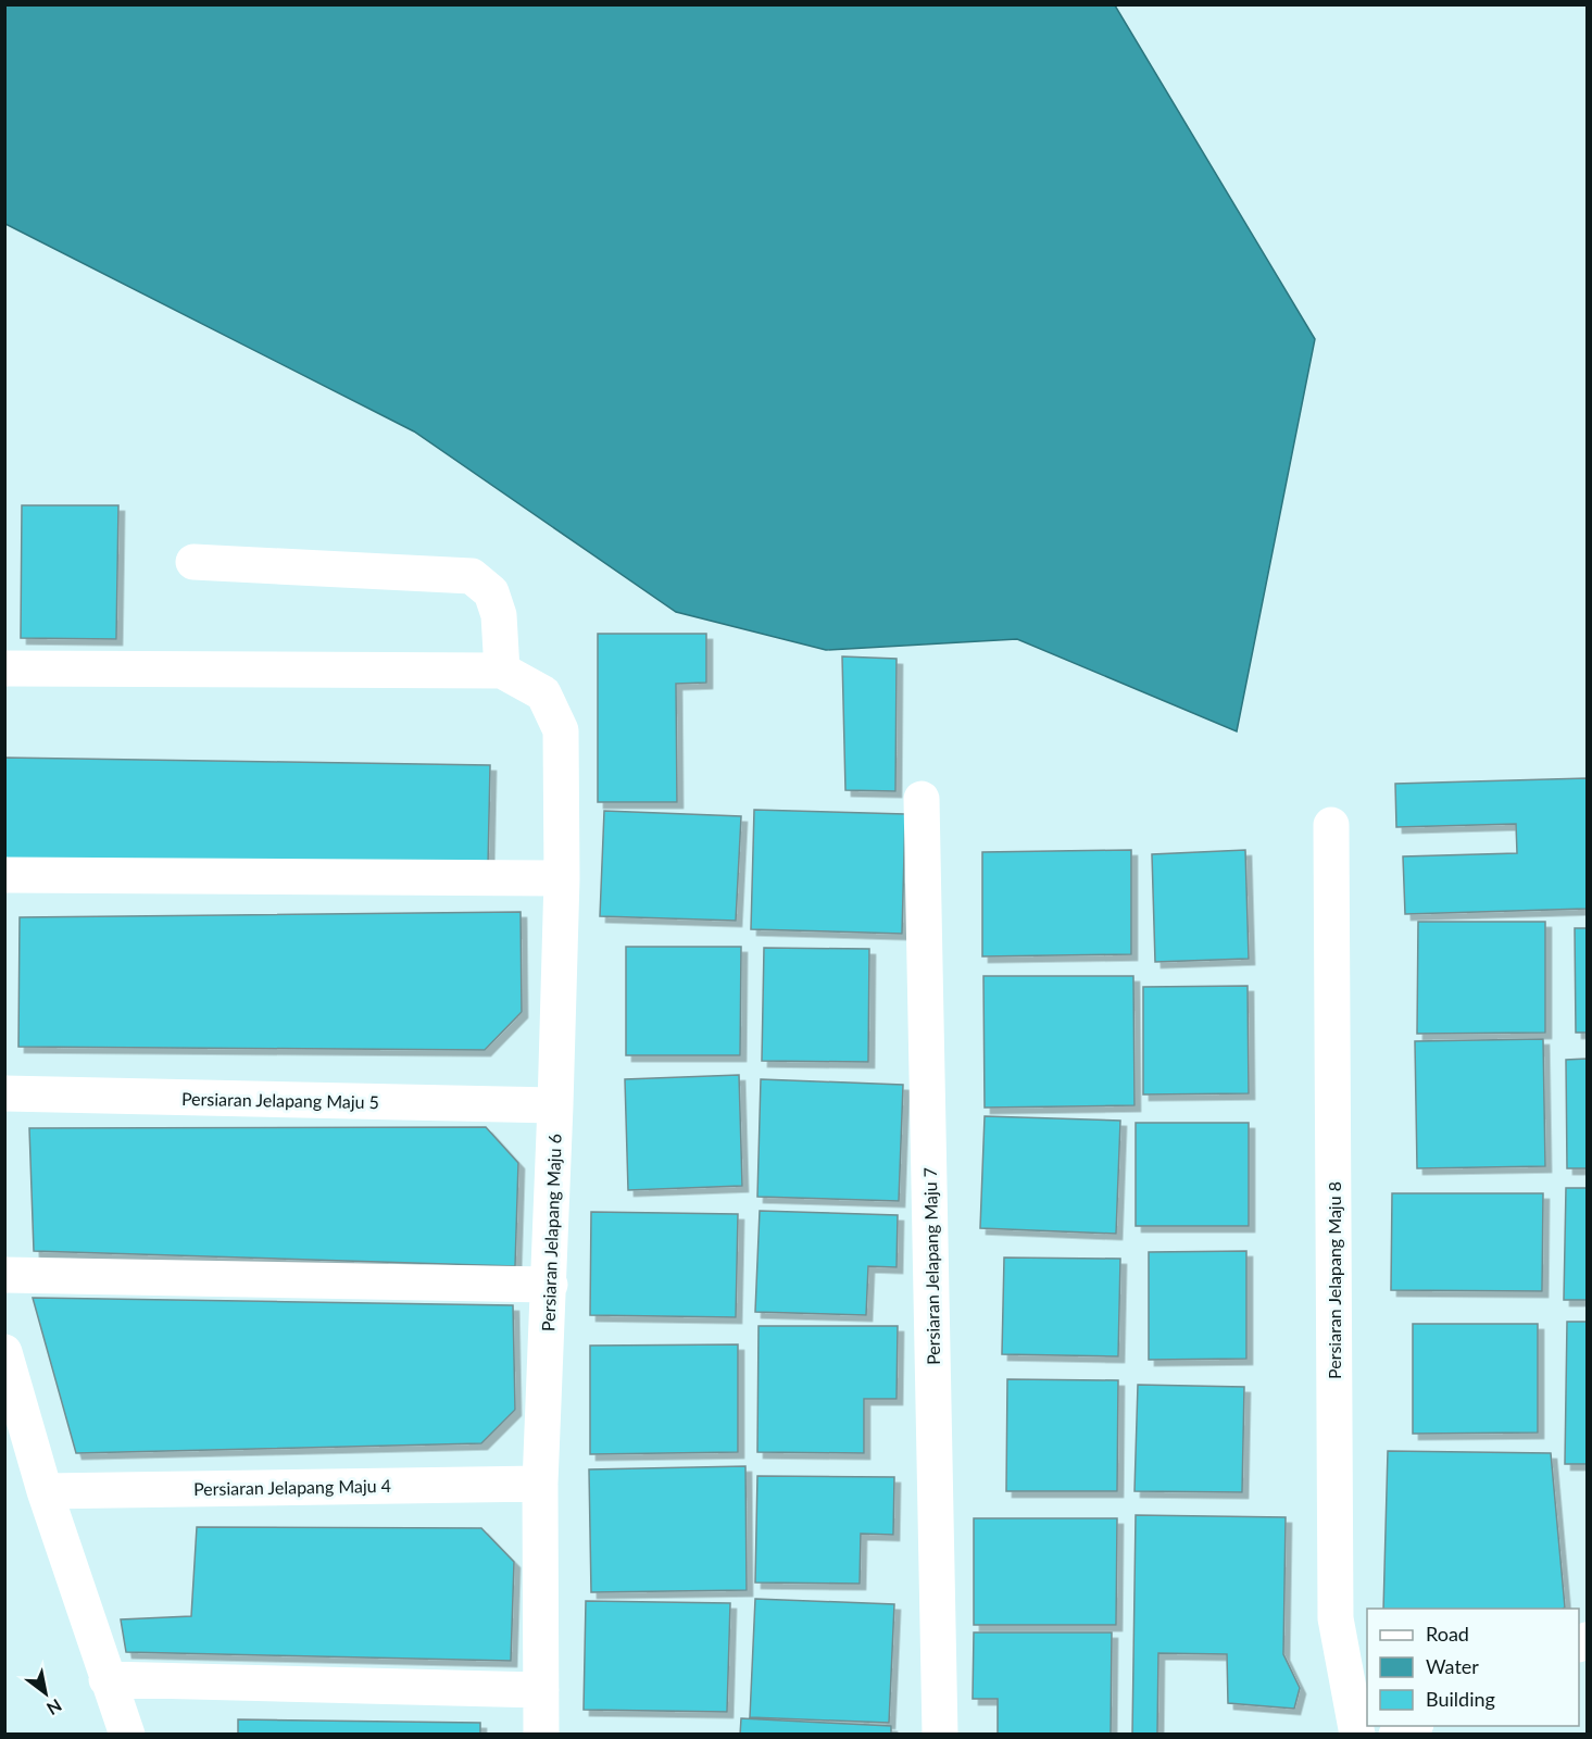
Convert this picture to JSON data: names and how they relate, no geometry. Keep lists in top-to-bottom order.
{
  "streets": {
    "street": [
      "Persiaran Jelapang Maju 5",
      "Persiaran Jelapang Maju 6",
      "Persiaran Jelapang Maju 7",
      "Persiaran Jelapang Maju 8",
      "Persiaran Jelapang Maju 4"
    ]
  },
  "crossings": [
    ["Persiaran Jelapang Maju 5", "Persiaran Jelapang Maju 6"],
    ["Persiaran Jelapang Maju 6", "Persiaran Jelapang Maju 4"]
  ],
  "legend": ["Road", "Water", "Building"],
  "north": "bottom right"
}
